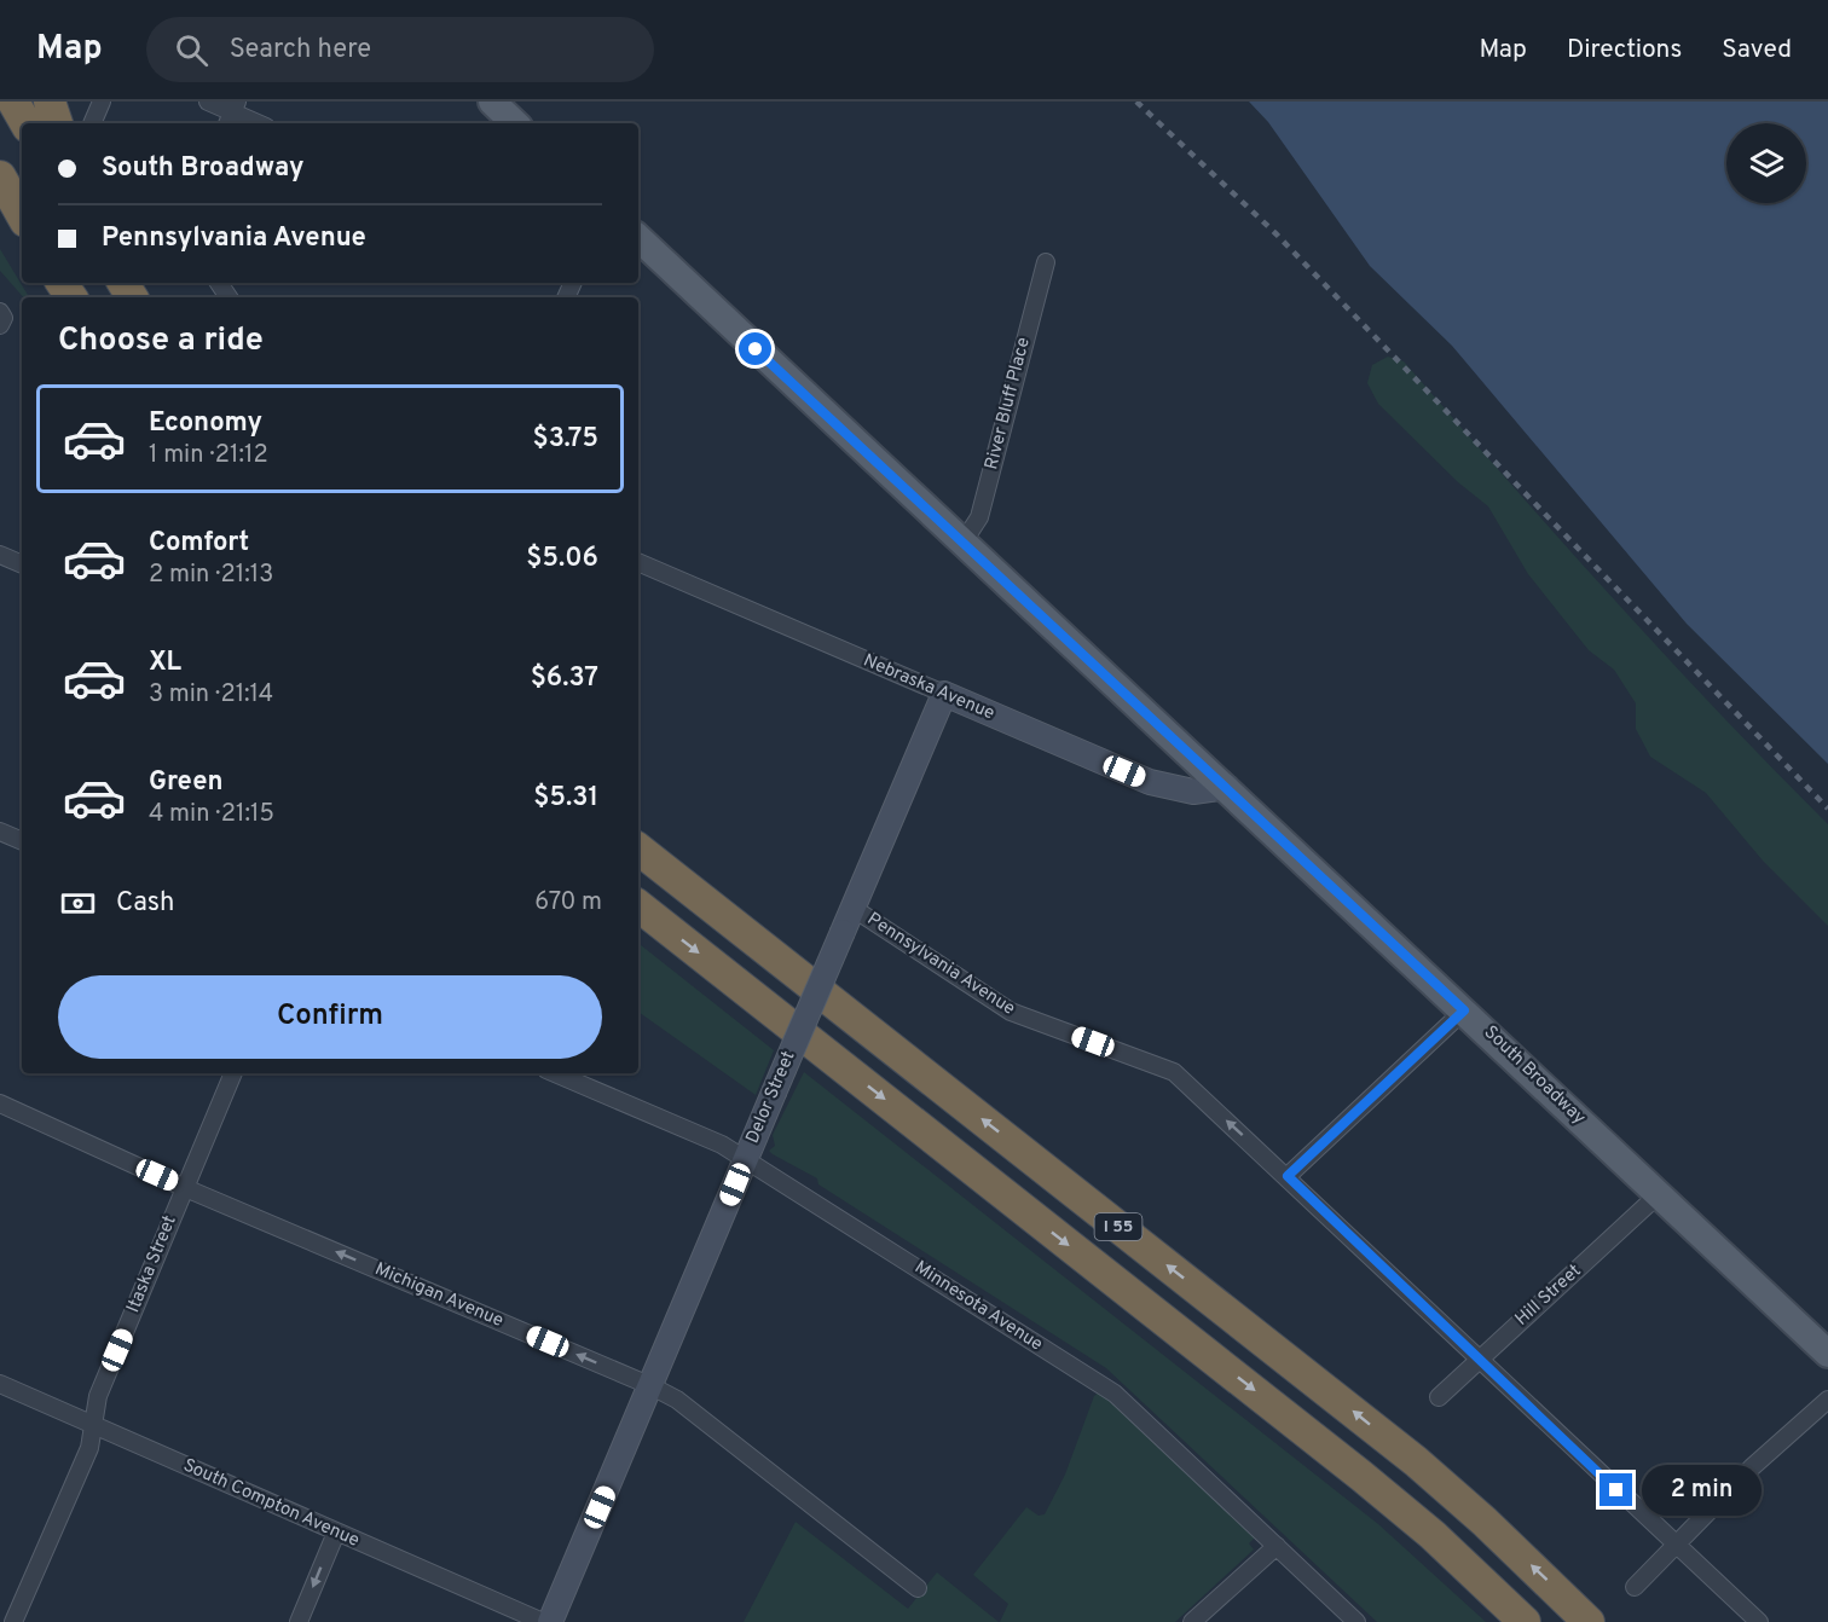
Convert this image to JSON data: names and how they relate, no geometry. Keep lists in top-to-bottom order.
{
  "streets": {
    "highway": ["I 55"],
    "main road": ["South Broadway"],
    "street": [
      "River Bluff Place",
      "Nebraska Avenue",
      "Pennsylvania Avenue",
      "Delor Street",
      "Itaska Street",
      "Michigan Avenue",
      "Hill Street",
      "Minnesota Avenue",
      "South Compton Avenue"
    ]
  },
  "crossings": [
    ["River Bluff Place", "South Broadway"],
    ["Nebraska Avenue", "South Broadway"],
    ["Nebraska Avenue", "Delor Street"],
    ["Pennsylvania Avenue", "Delor Street"],
    ["Pennsylvania Avenue", "Hill Street"],
    ["South Broadway", "Hill Street"],
    ["Delor Street", "Michigan Avenue"],
    ["Delor Street", "Minnesota Avenue"],
    ["Itaska Street", "Michigan Avenue"],
    ["Itaska Street", "South Compton Avenue"]
  ],
  "one_way": ["Pennsylvania Avenue", "Michigan Avenue"],
  "page": {
    "header": "Map",
    "search": "Search here",
    "nav": ["Map", "Directions", "Saved"],
    "banner": ["South Broadway", "Pennsylvania Avenue"],
    "heading": "Choose a ride",
    "list": [
      {
        "name": "Economy",
        "note": "1 min · 21:12",
        "value": "$3.75"
      },
      {
        "name": "Comfort",
        "note": "2 min · 21:13",
        "value": "$5.06"
      },
      {
        "name": "XL",
        "note": "3 min · 21:14",
        "value": "$6.37"
      },
      {
        "name": "Green",
        "note": "4 min · 21:15",
        "value": "$5.31"
      }
    ],
    "pay": ["Cash", "670 m"],
    "buttons": "Confirm",
    "bubble": "2 min"
  }
}
